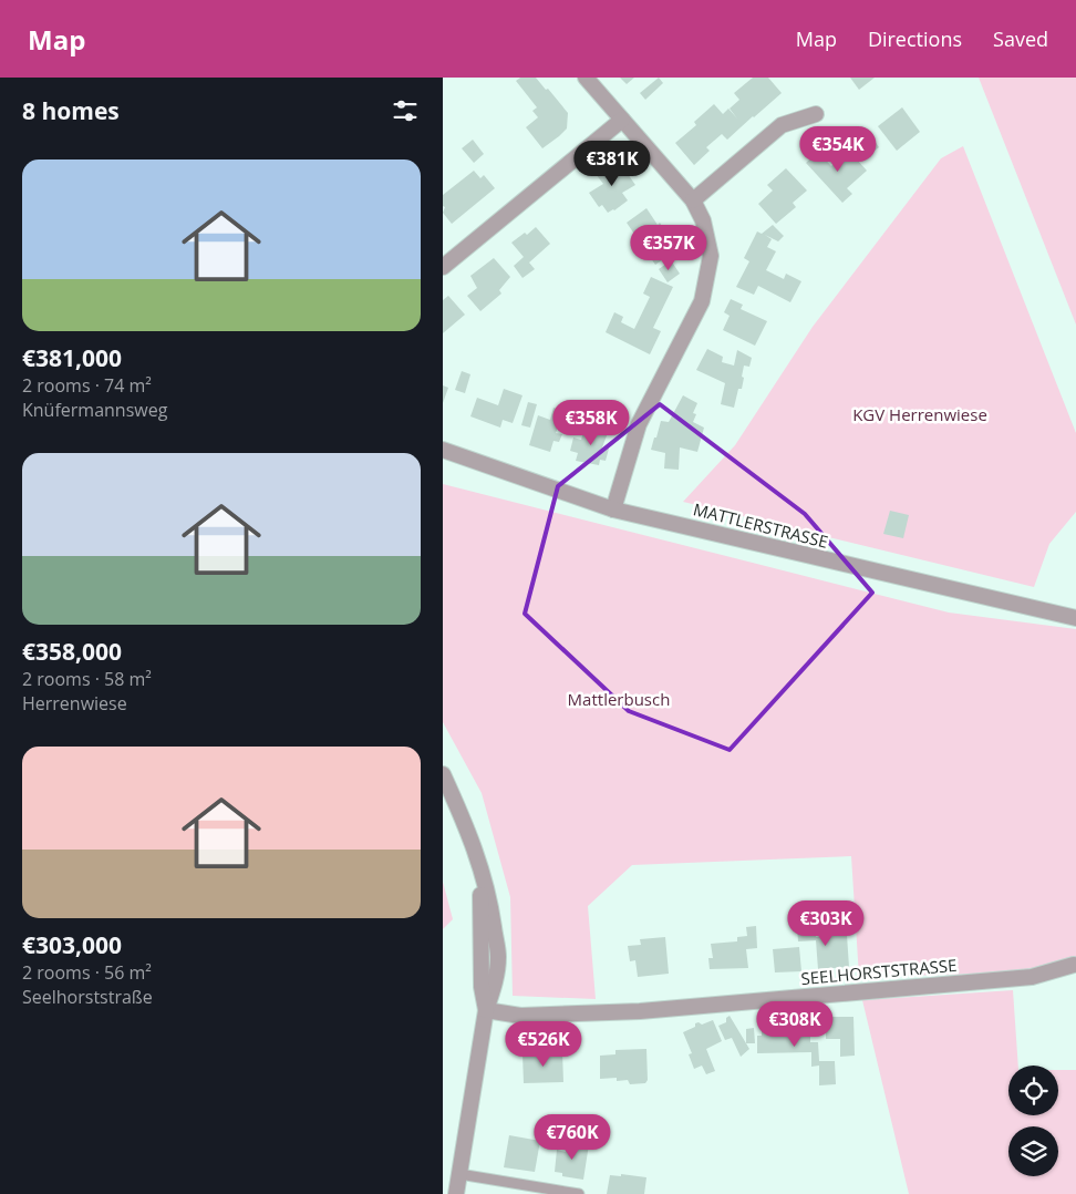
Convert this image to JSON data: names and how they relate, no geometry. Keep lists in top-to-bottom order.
{
  "streets": {
    "street": ["MATTLERSTRASSE", "SEELHORSTSTRASSE"]
  },
  "parks": ["KGV Herrenwiese", "Mattlerbusch"],
  "page": {
    "header": "Map",
    "nav": ["Map", "Directions", "Saved"],
    "heading": "8 homes",
    "price": [
      "€354K",
      "€381K",
      "€357K",
      "€358K",
      "€303K",
      "€308K",
      "€526K",
      "€760K"
    ],
    "list": [
      {
        "name": "€381,000",
        "note": "2 rooms · 74 m² · Knüfermannsweg"
      },
      {
        "name": "€358,000",
        "note": "2 rooms · 58 m² · Herrenwiese"
      },
      {
        "name": "€303,000",
        "note": "2 rooms · 56 m² · Seelhorststraße"
      }
    ]
  }
}
